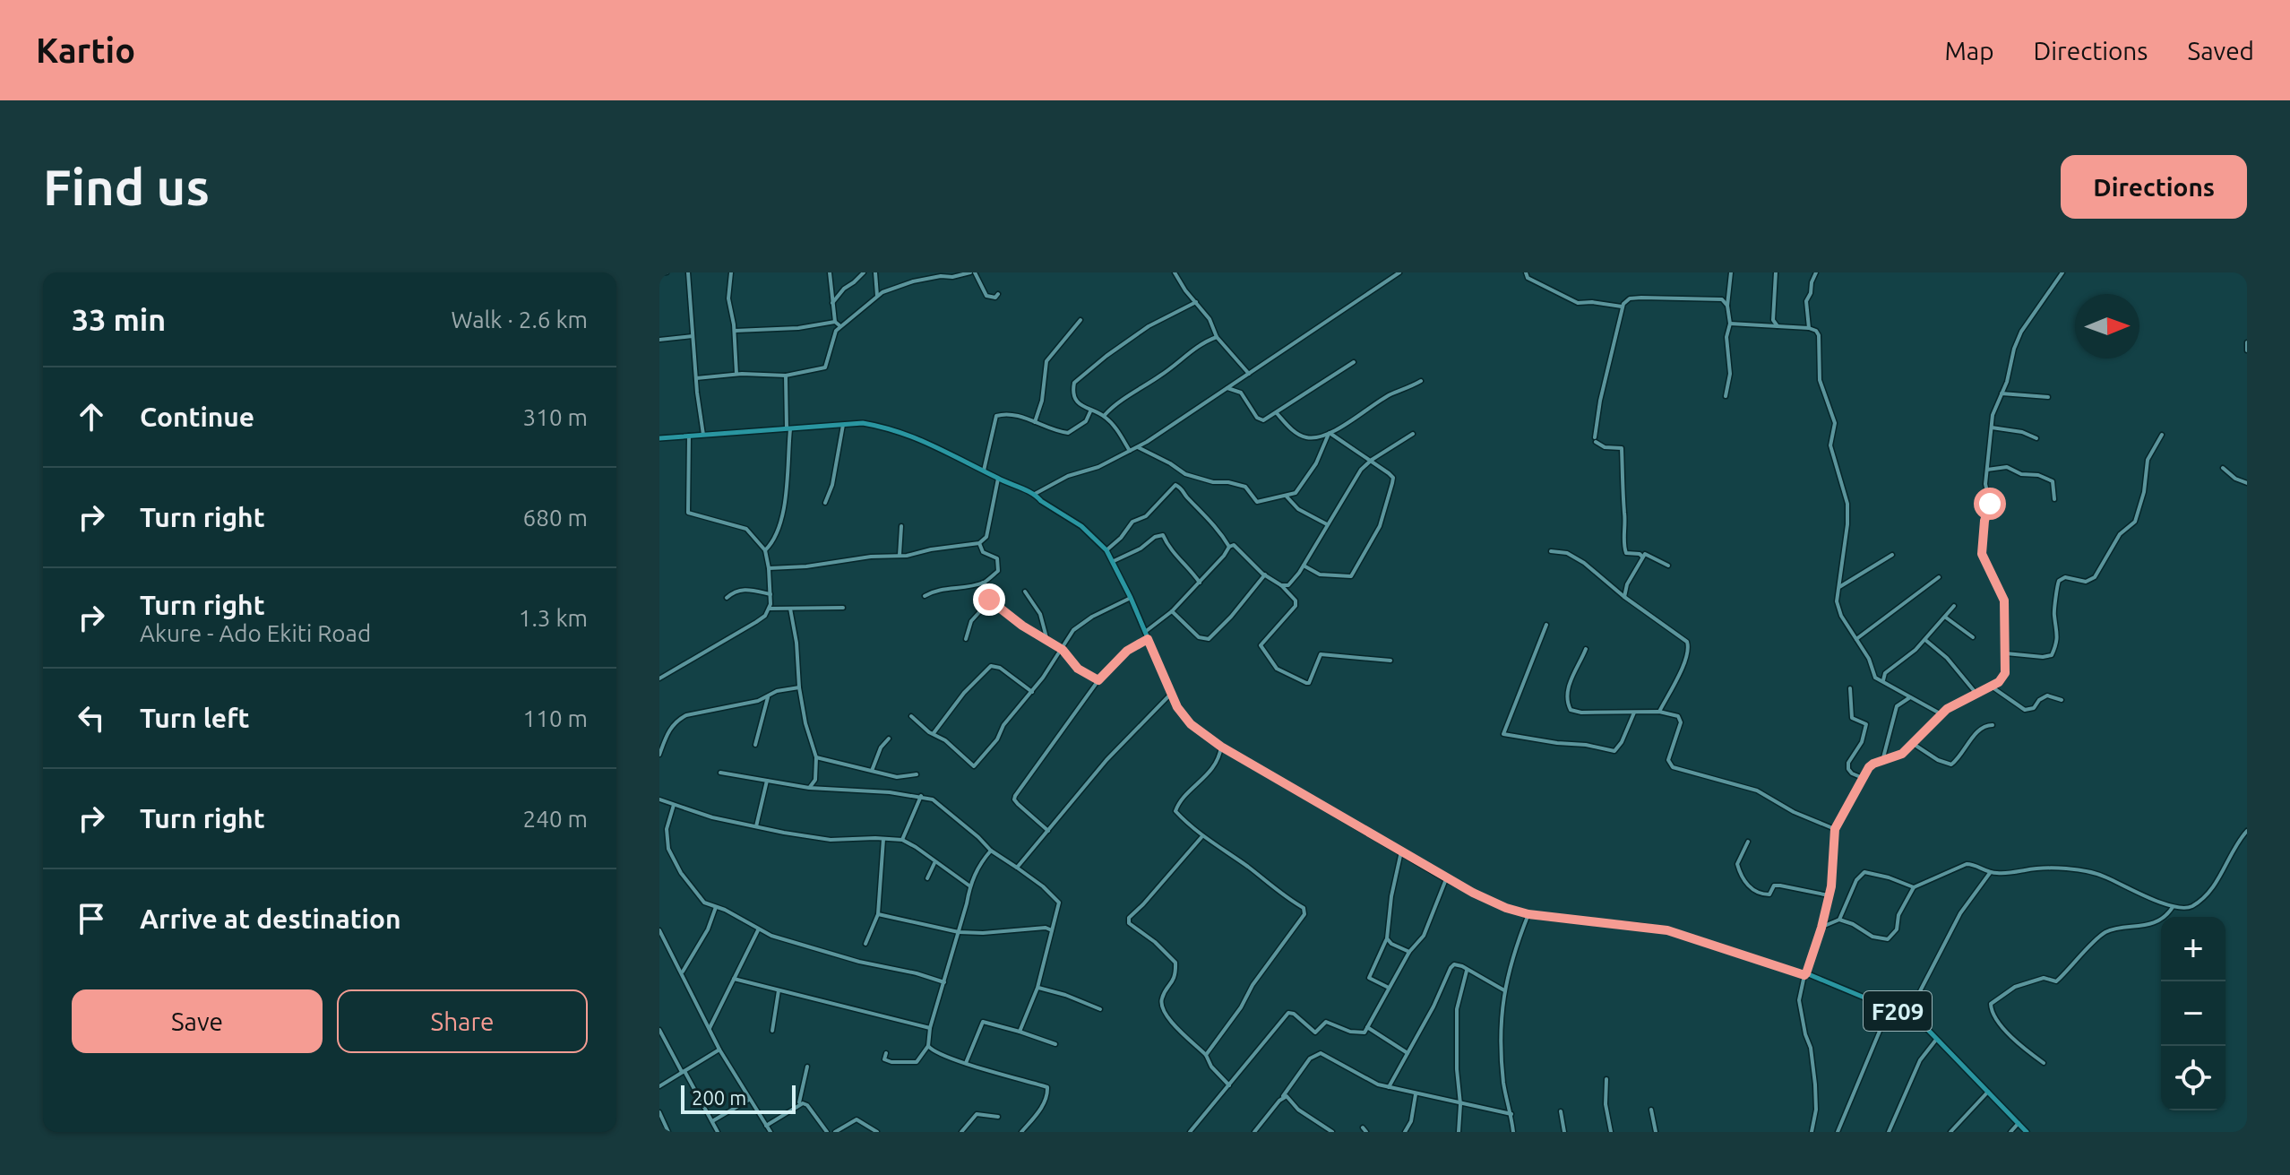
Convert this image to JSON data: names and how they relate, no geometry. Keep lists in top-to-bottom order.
{
  "streets": {
    "main road": ["F209"]
  },
  "scale_bar": "200 m",
  "north": "right",
  "page": {
    "header": "Kartio",
    "nav": ["Map", "Directions", "Saved"],
    "buttons": [
      "Directions",
      ["Save", "Share"]
    ],
    "title": "Find us",
    "heading": ["33 min", "Walk · 2.6 km"],
    "list": [
      ["Continue", "310 m"],
      ["Turn right", "680 m"],
      ["Turn right", "Akure - Ado Ekiti Road", "1.3 km"],
      ["Turn left", "110 m"],
      ["Turn right", "240 m"],
      "Arrive at destination"
    ],
    "map_buttons": ["+", "−"],
    "scale": "200 m"
  }
}
